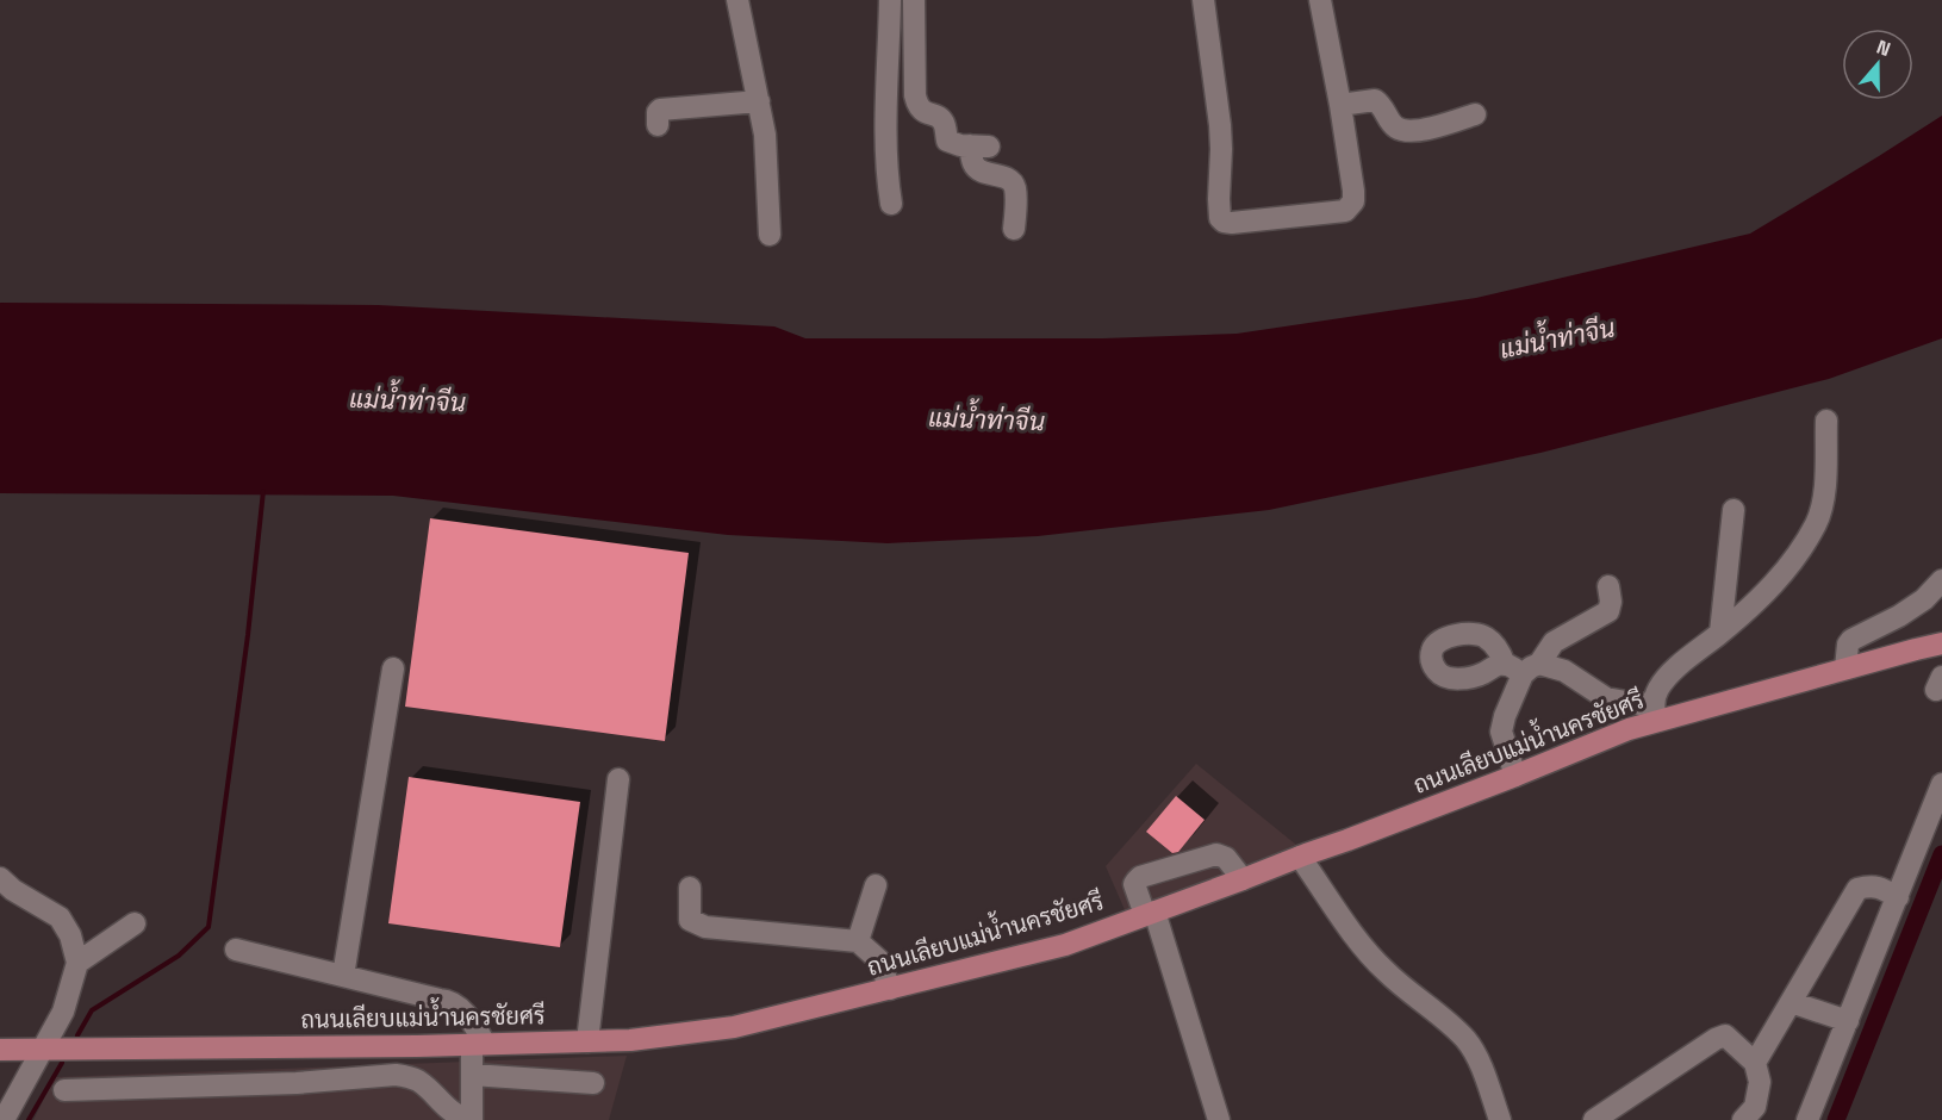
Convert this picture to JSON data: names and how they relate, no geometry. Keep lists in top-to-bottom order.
{
  "streets": {
    "main road": ["ถนนเลียบแม่น้ำนครชัยศรี"]
  },
  "water": ["แม่น้ำท่าจีน"],
  "north": "top"
}
